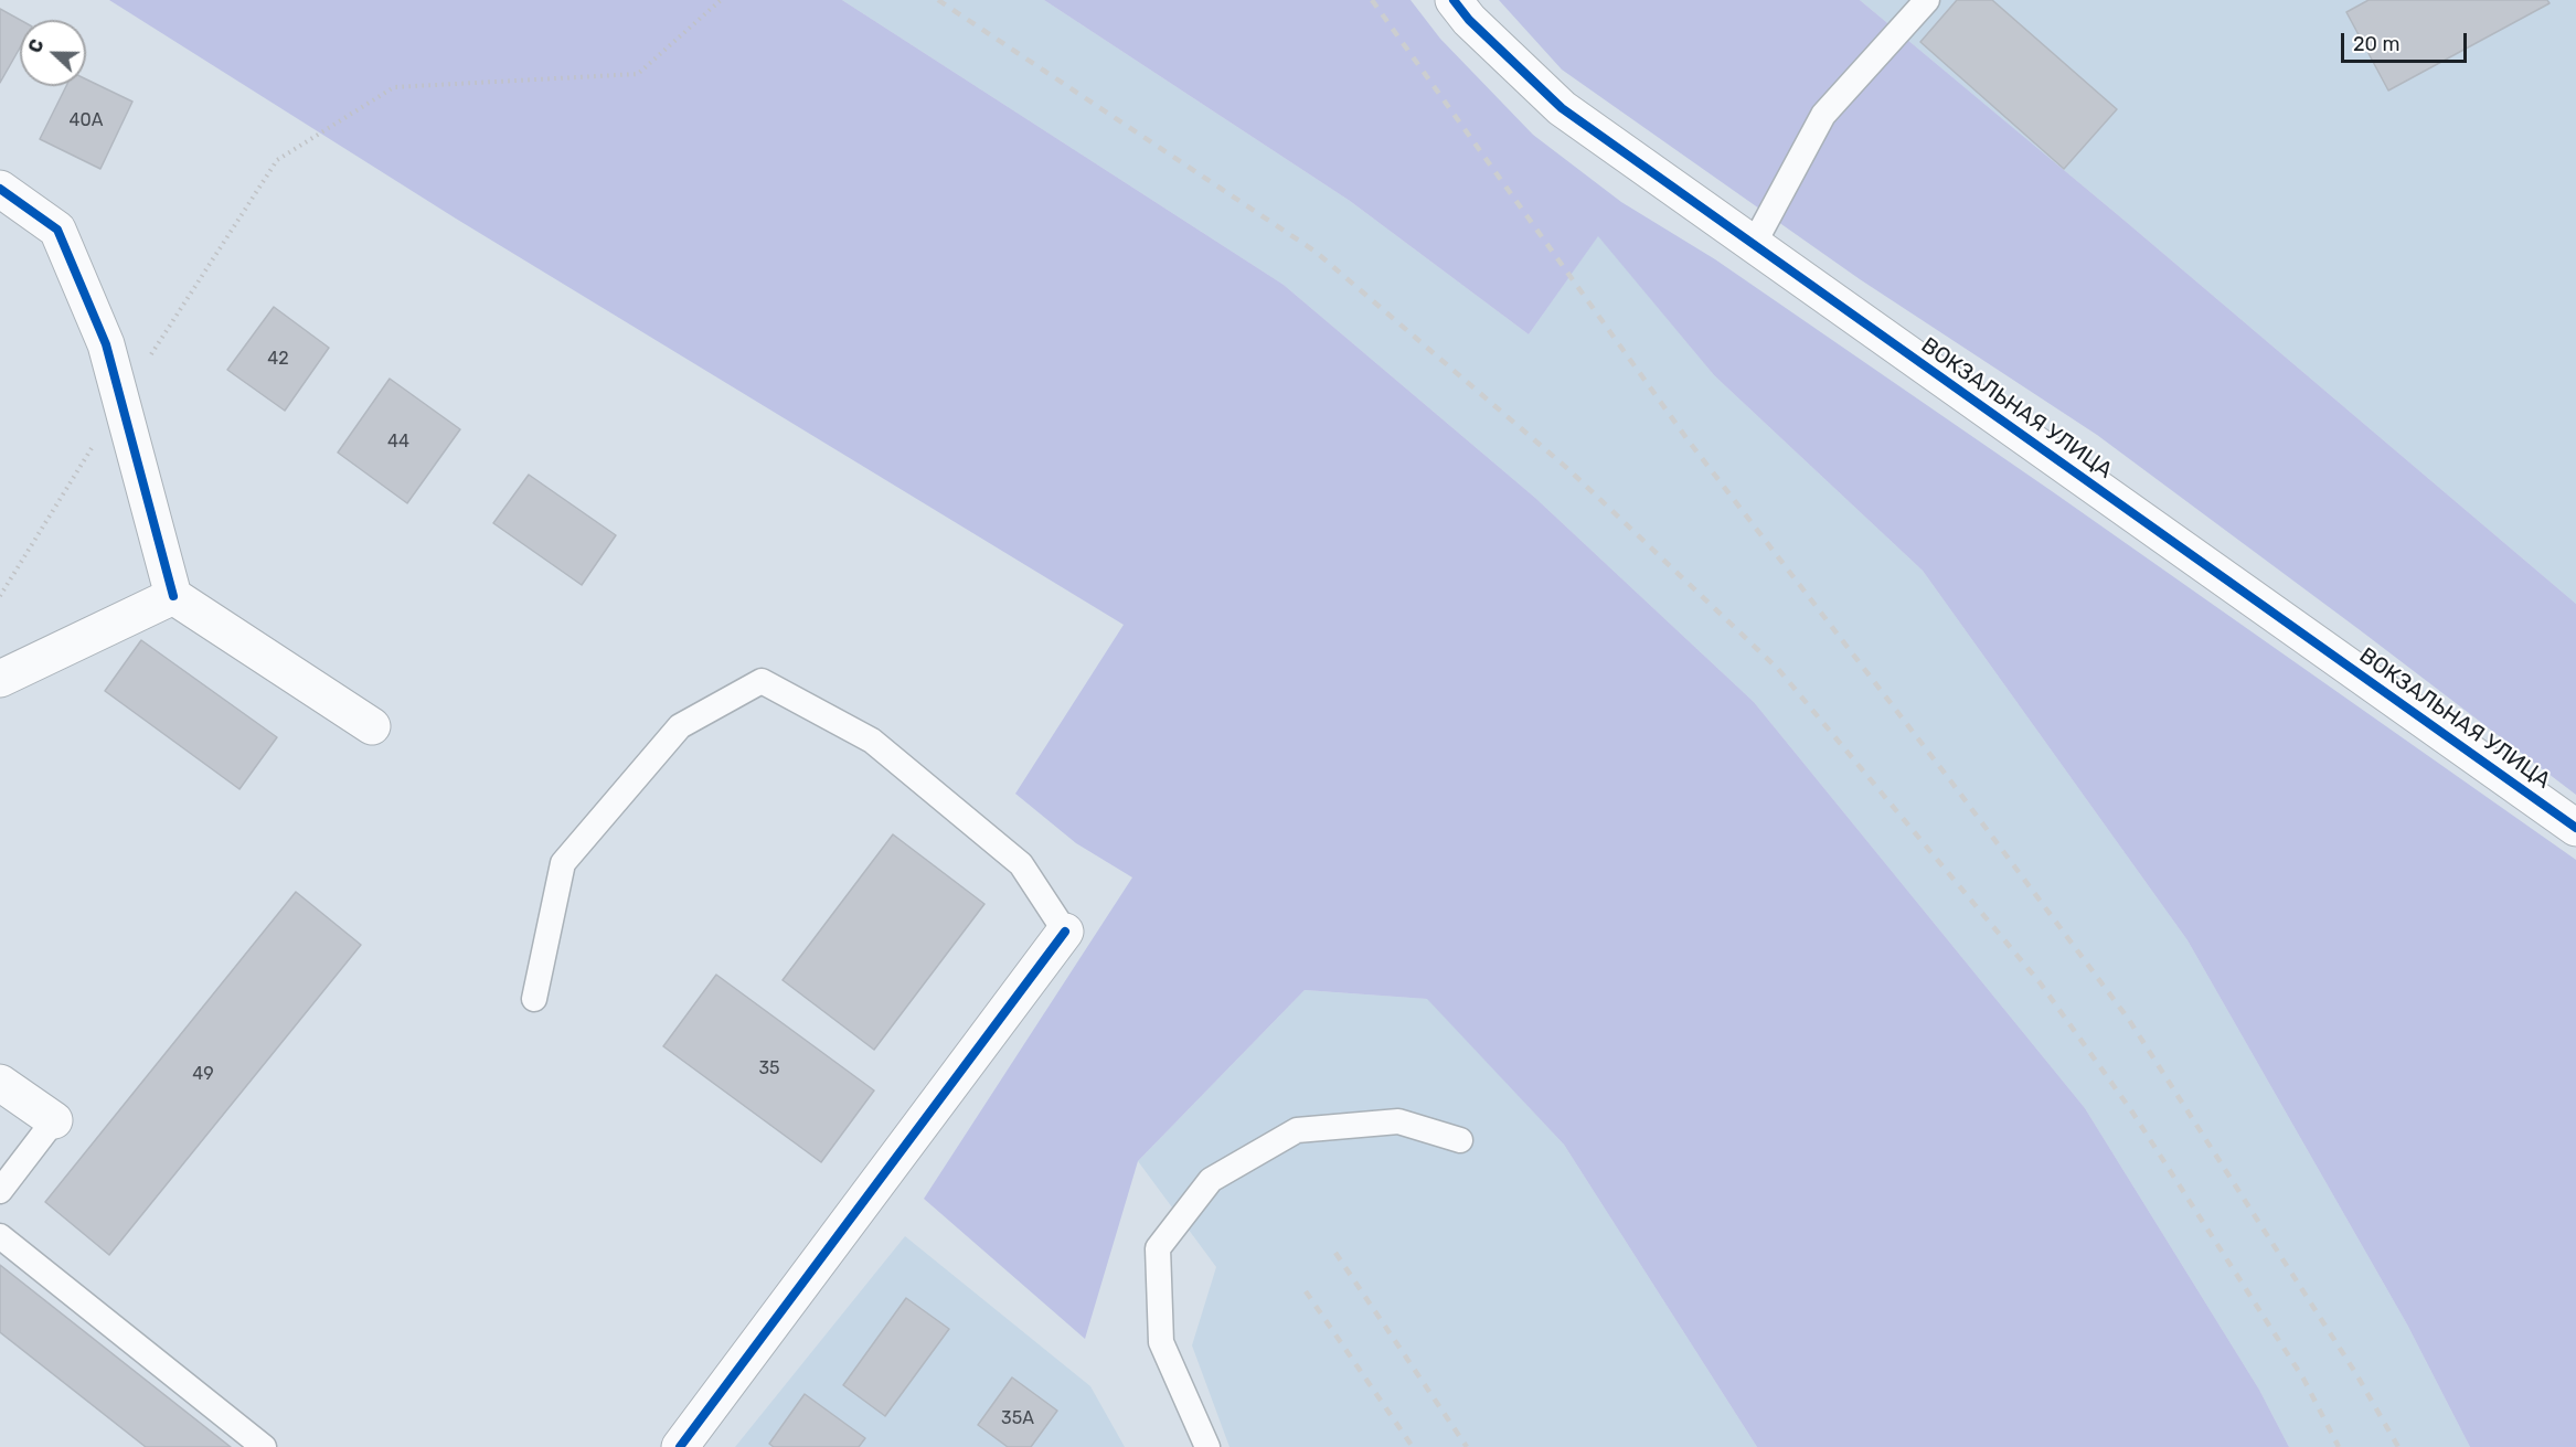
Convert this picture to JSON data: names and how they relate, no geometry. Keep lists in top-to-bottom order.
{
  "streets": {
    "street": ["ВОКЗАЛЬНАЯ УЛИЦА"]
  },
  "house_numbers": [
    "40А",
    "42",
    "44",
    "35",
    "49",
    "35А"
  ],
  "scale_bar": "20 m",
  "north": "left"
}
